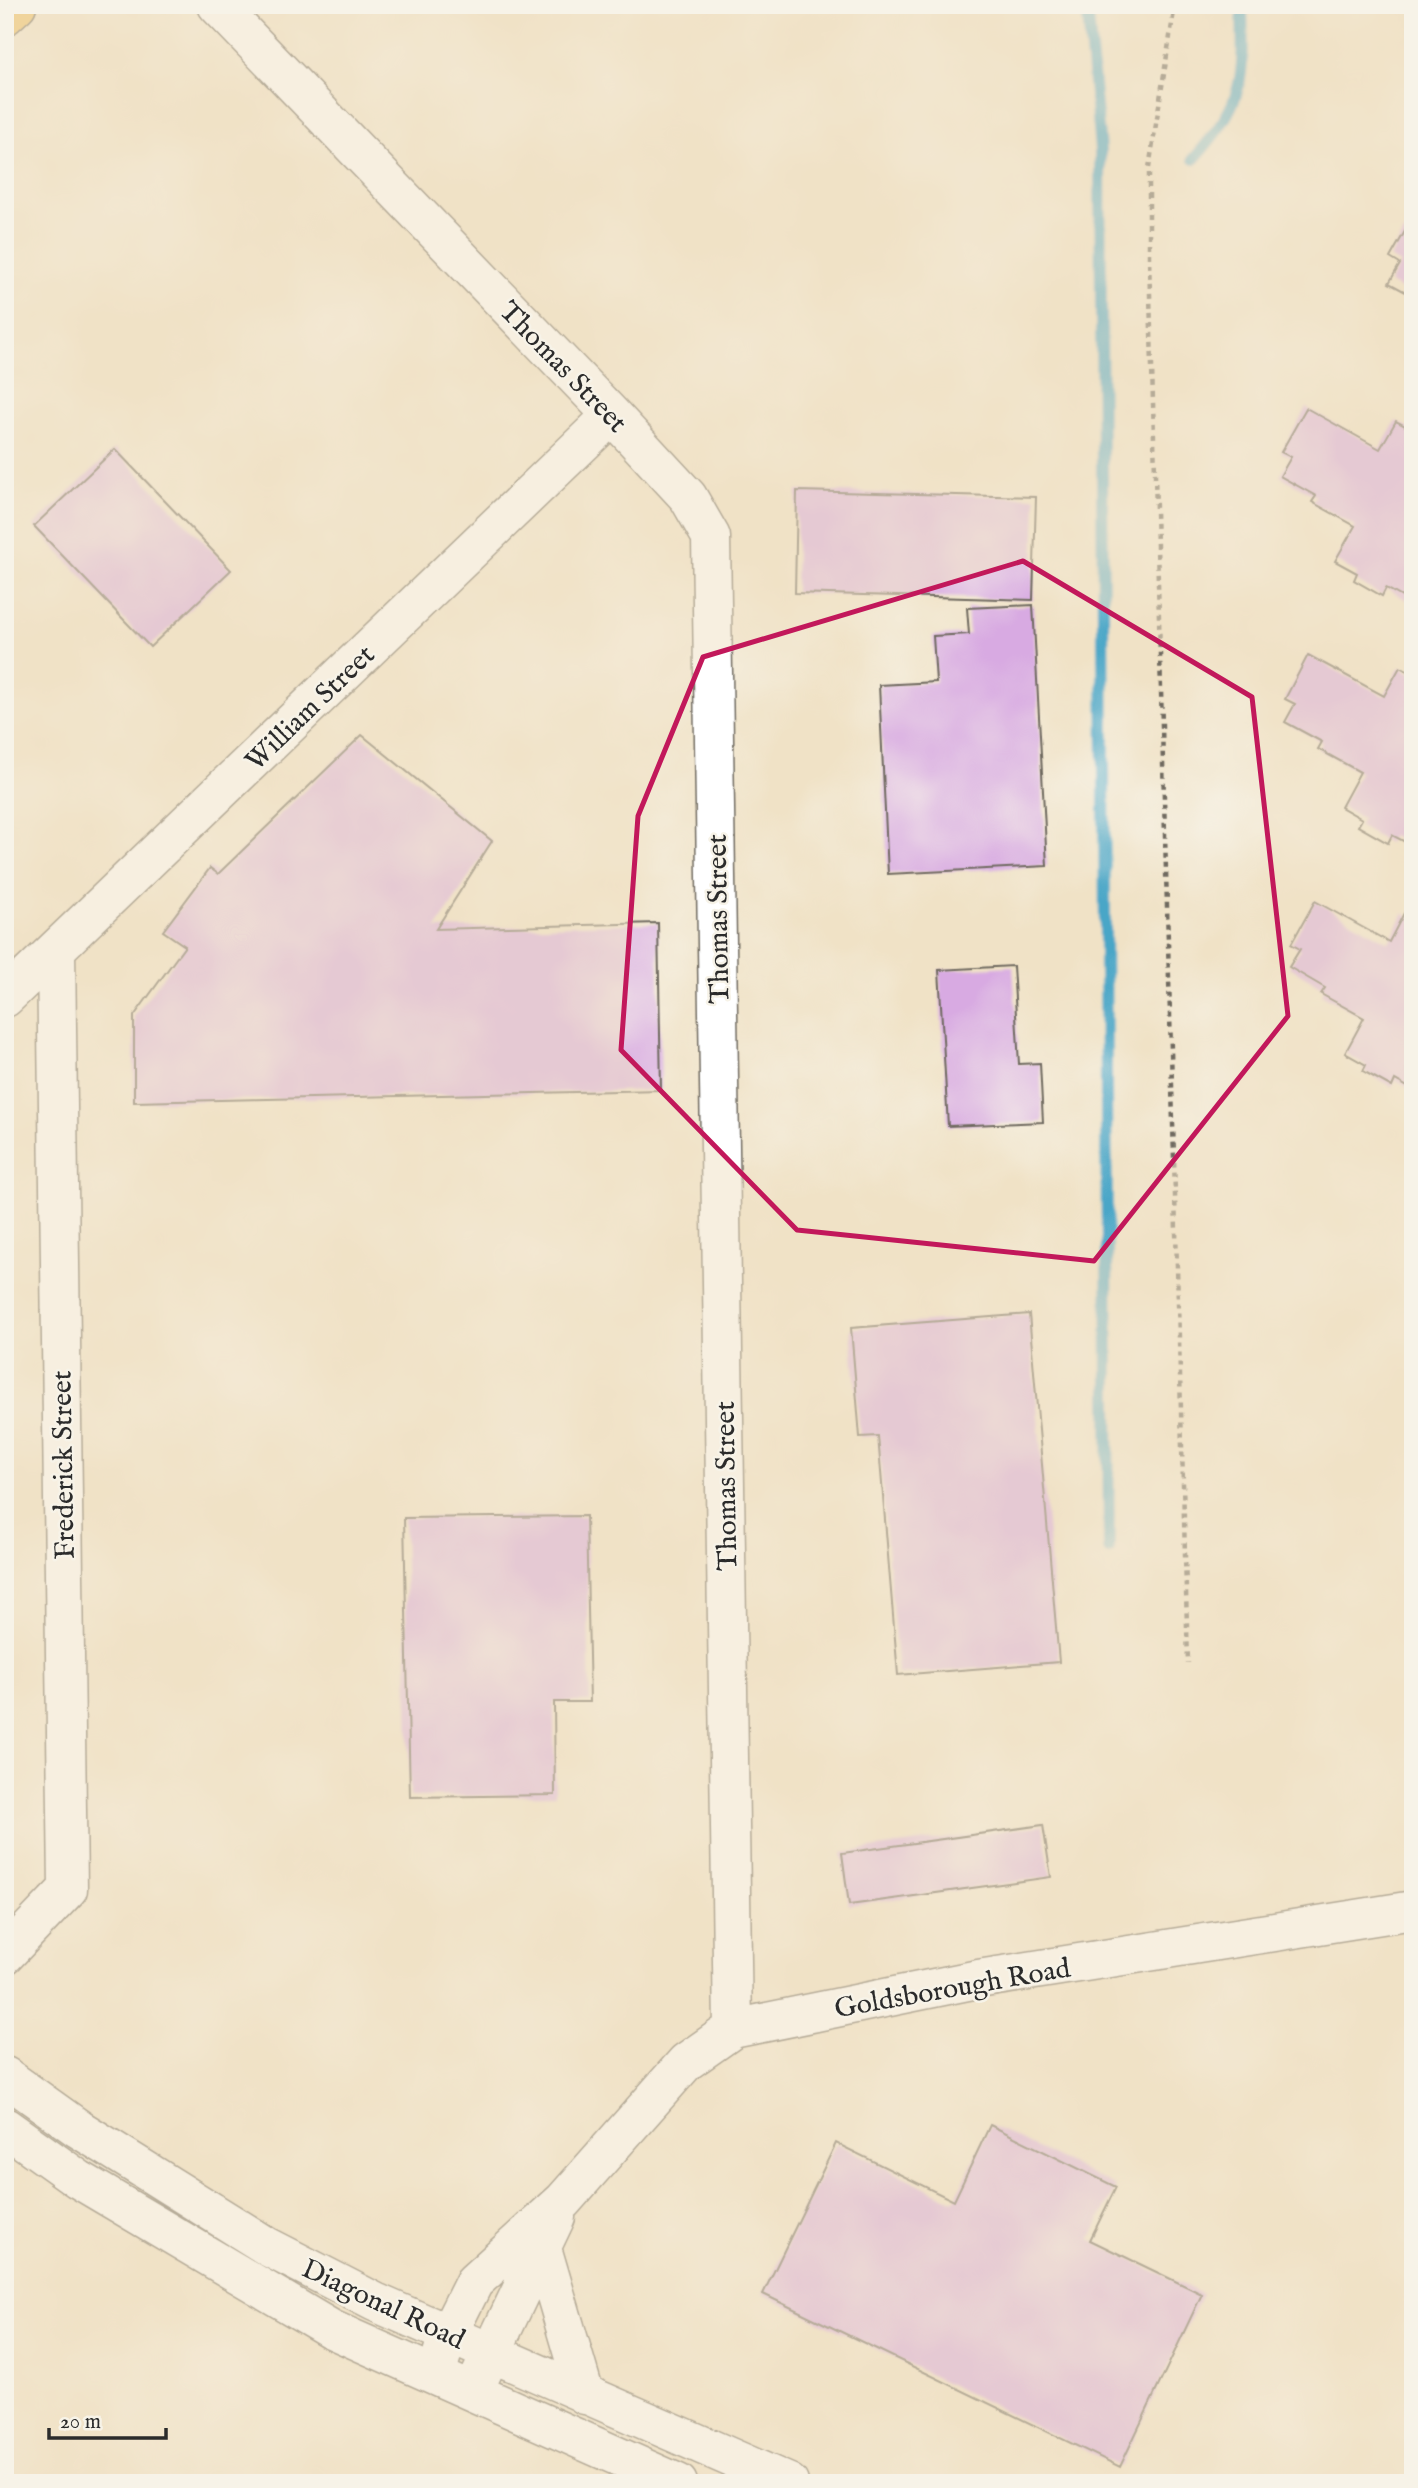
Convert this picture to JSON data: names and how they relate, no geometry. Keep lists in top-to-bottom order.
{
  "streets": {
    "street": [
      "Thomas Street",
      "William Street",
      "Frederick Street",
      "Goldsborough Road",
      "Diagonal Road"
    ]
  },
  "crossings": [
    ["Thomas Street", "William Street"],
    ["Thomas Street", "Goldsborough Road"],
    ["William Street", "Frederick Street"],
    ["Goldsborough Road", "Diagonal Road"]
  ],
  "scale_bar": "20 m"
}
